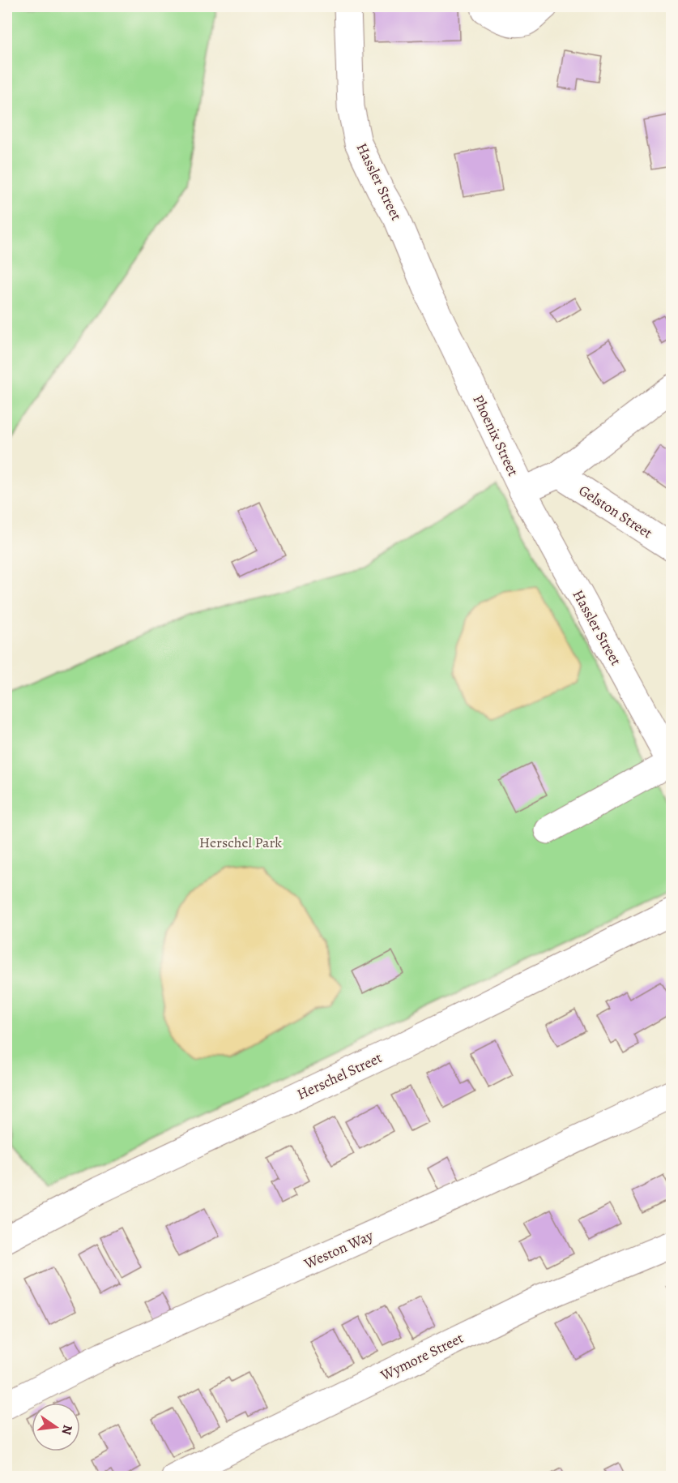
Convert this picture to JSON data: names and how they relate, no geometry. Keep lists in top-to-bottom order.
{
  "streets": {
    "street": [
      "Hassler Street",
      "Phoenix Street",
      "Gelston Street",
      "Herschel Street",
      "Weston Way",
      "Wymore Street"
    ]
  },
  "crossings": [
    ["Hassler Street", "Phoenix Street"],
    ["Phoenix Street", "Gelston Street"]
  ],
  "parks": ["Herschel Park"],
  "north": "right"
}
